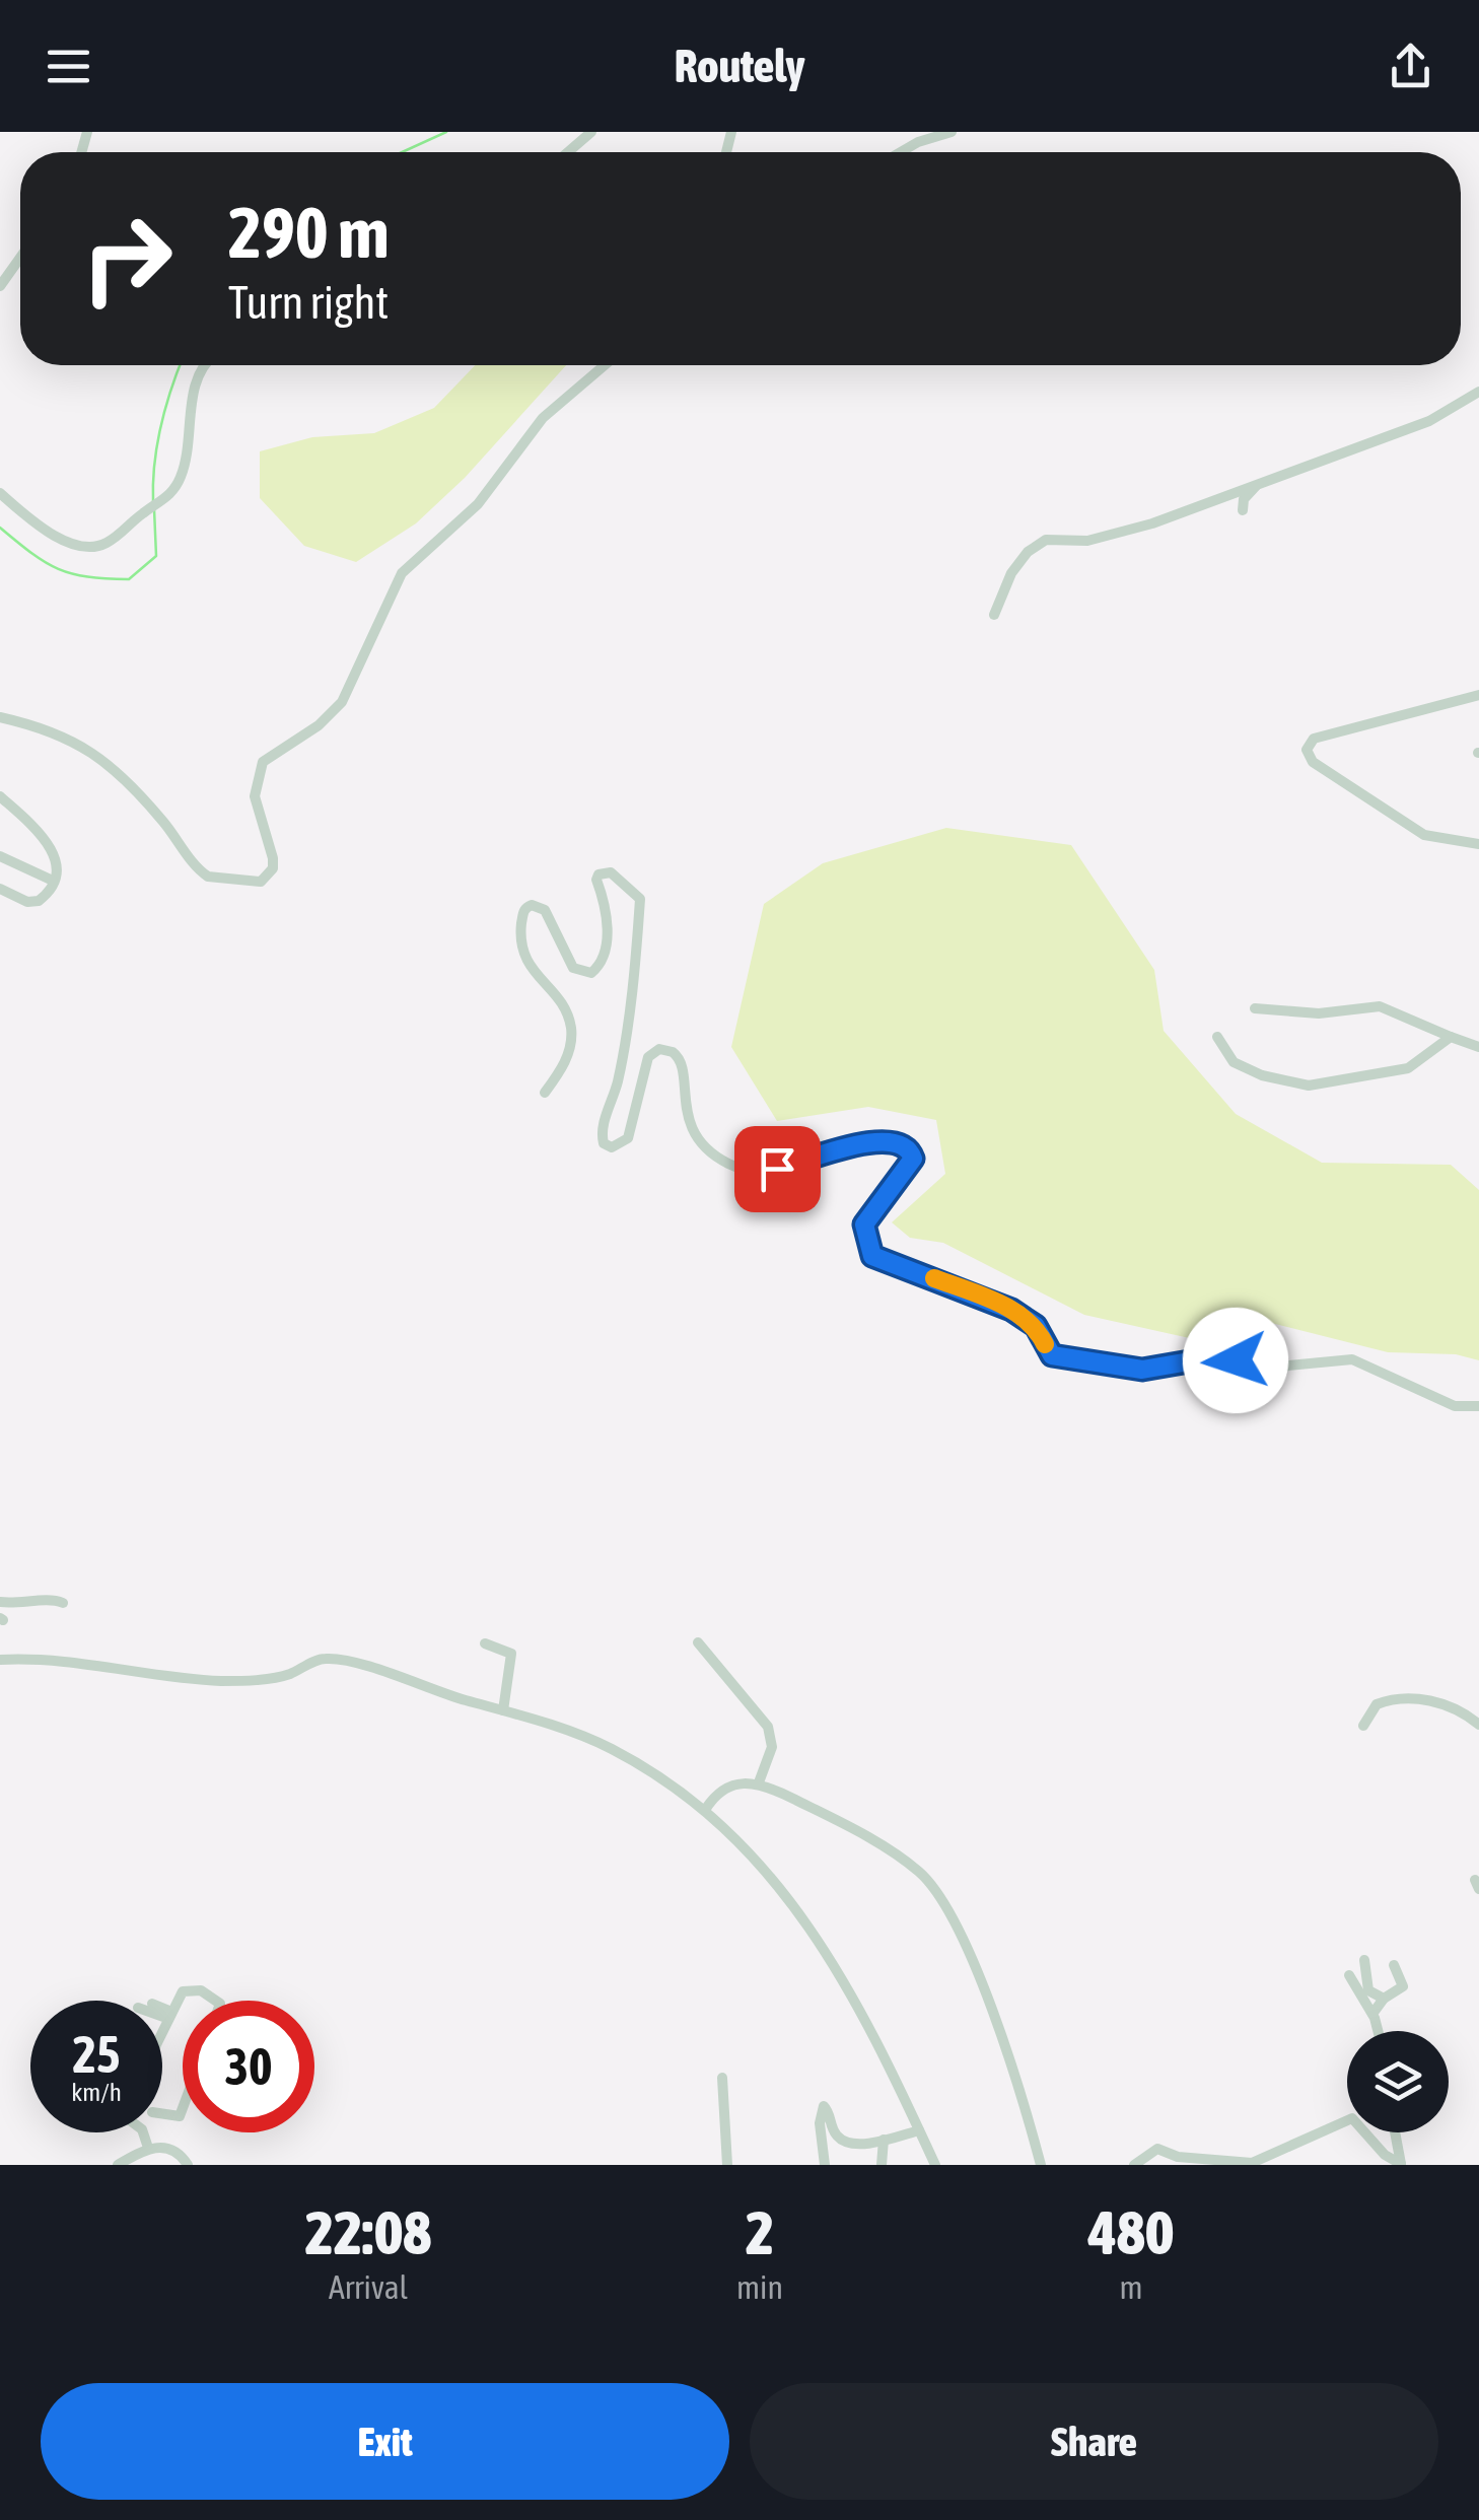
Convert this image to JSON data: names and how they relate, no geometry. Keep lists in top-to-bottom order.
{
  "page": {
    "header": "Routely",
    "turn": ["290 m", "Turn right"],
    "speed": "25 km/h",
    "limit": "30",
    "eta": [
      "22:08",
      "Arrival",
      "2",
      "min",
      "480",
      "m"
    ],
    "buttons": ["Exit", "Share"]
  }
}
